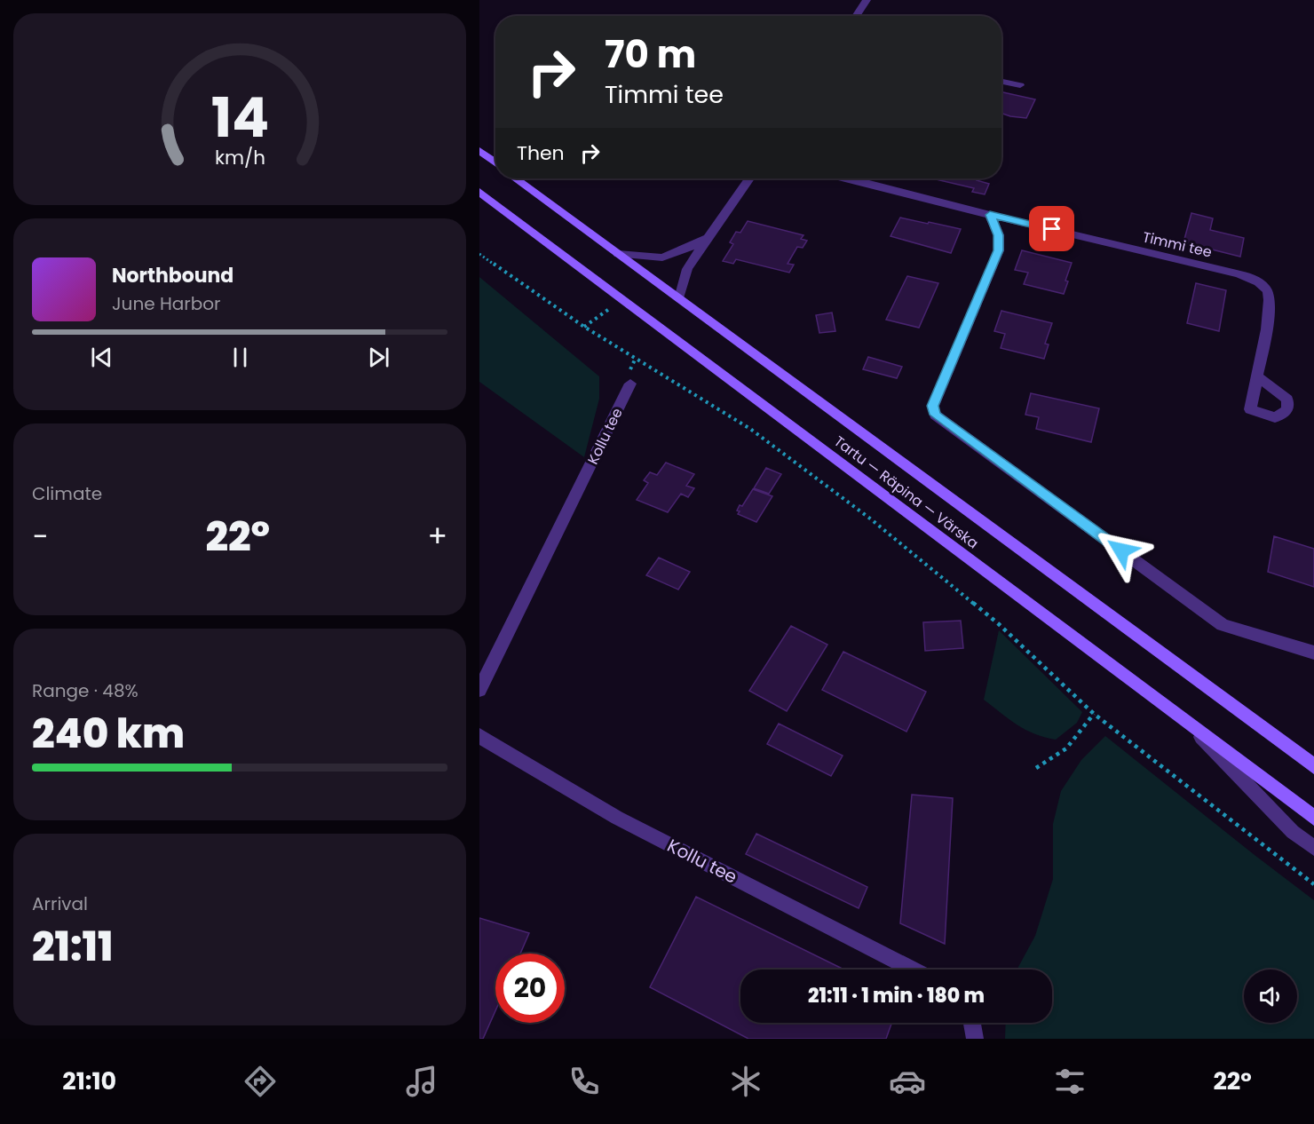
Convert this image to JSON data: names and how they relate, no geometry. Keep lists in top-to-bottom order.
{
  "streets": {
    "main road": ["Tartu — Räpina — Värska"],
    "street": ["Timmi tee", "Kollu tee"]
  },
  "page": {
    "turn": ["70 m", "Timmi tee"],
    "then": "Then",
    "song": ["Northbound", "June Harbor"],
    "tile": [
      "Climate",
      ["Range · 48%", "240 km"],
      ["Arrival", "21:11"]
    ],
    "heat": ["−", "22°", "+"],
    "limit": "20",
    "trip": "21:11 · 1 min · 180 m",
    "tabs": ["21:10", "22°"],
    "gauge": ["14", "km/h"]
  }
}
